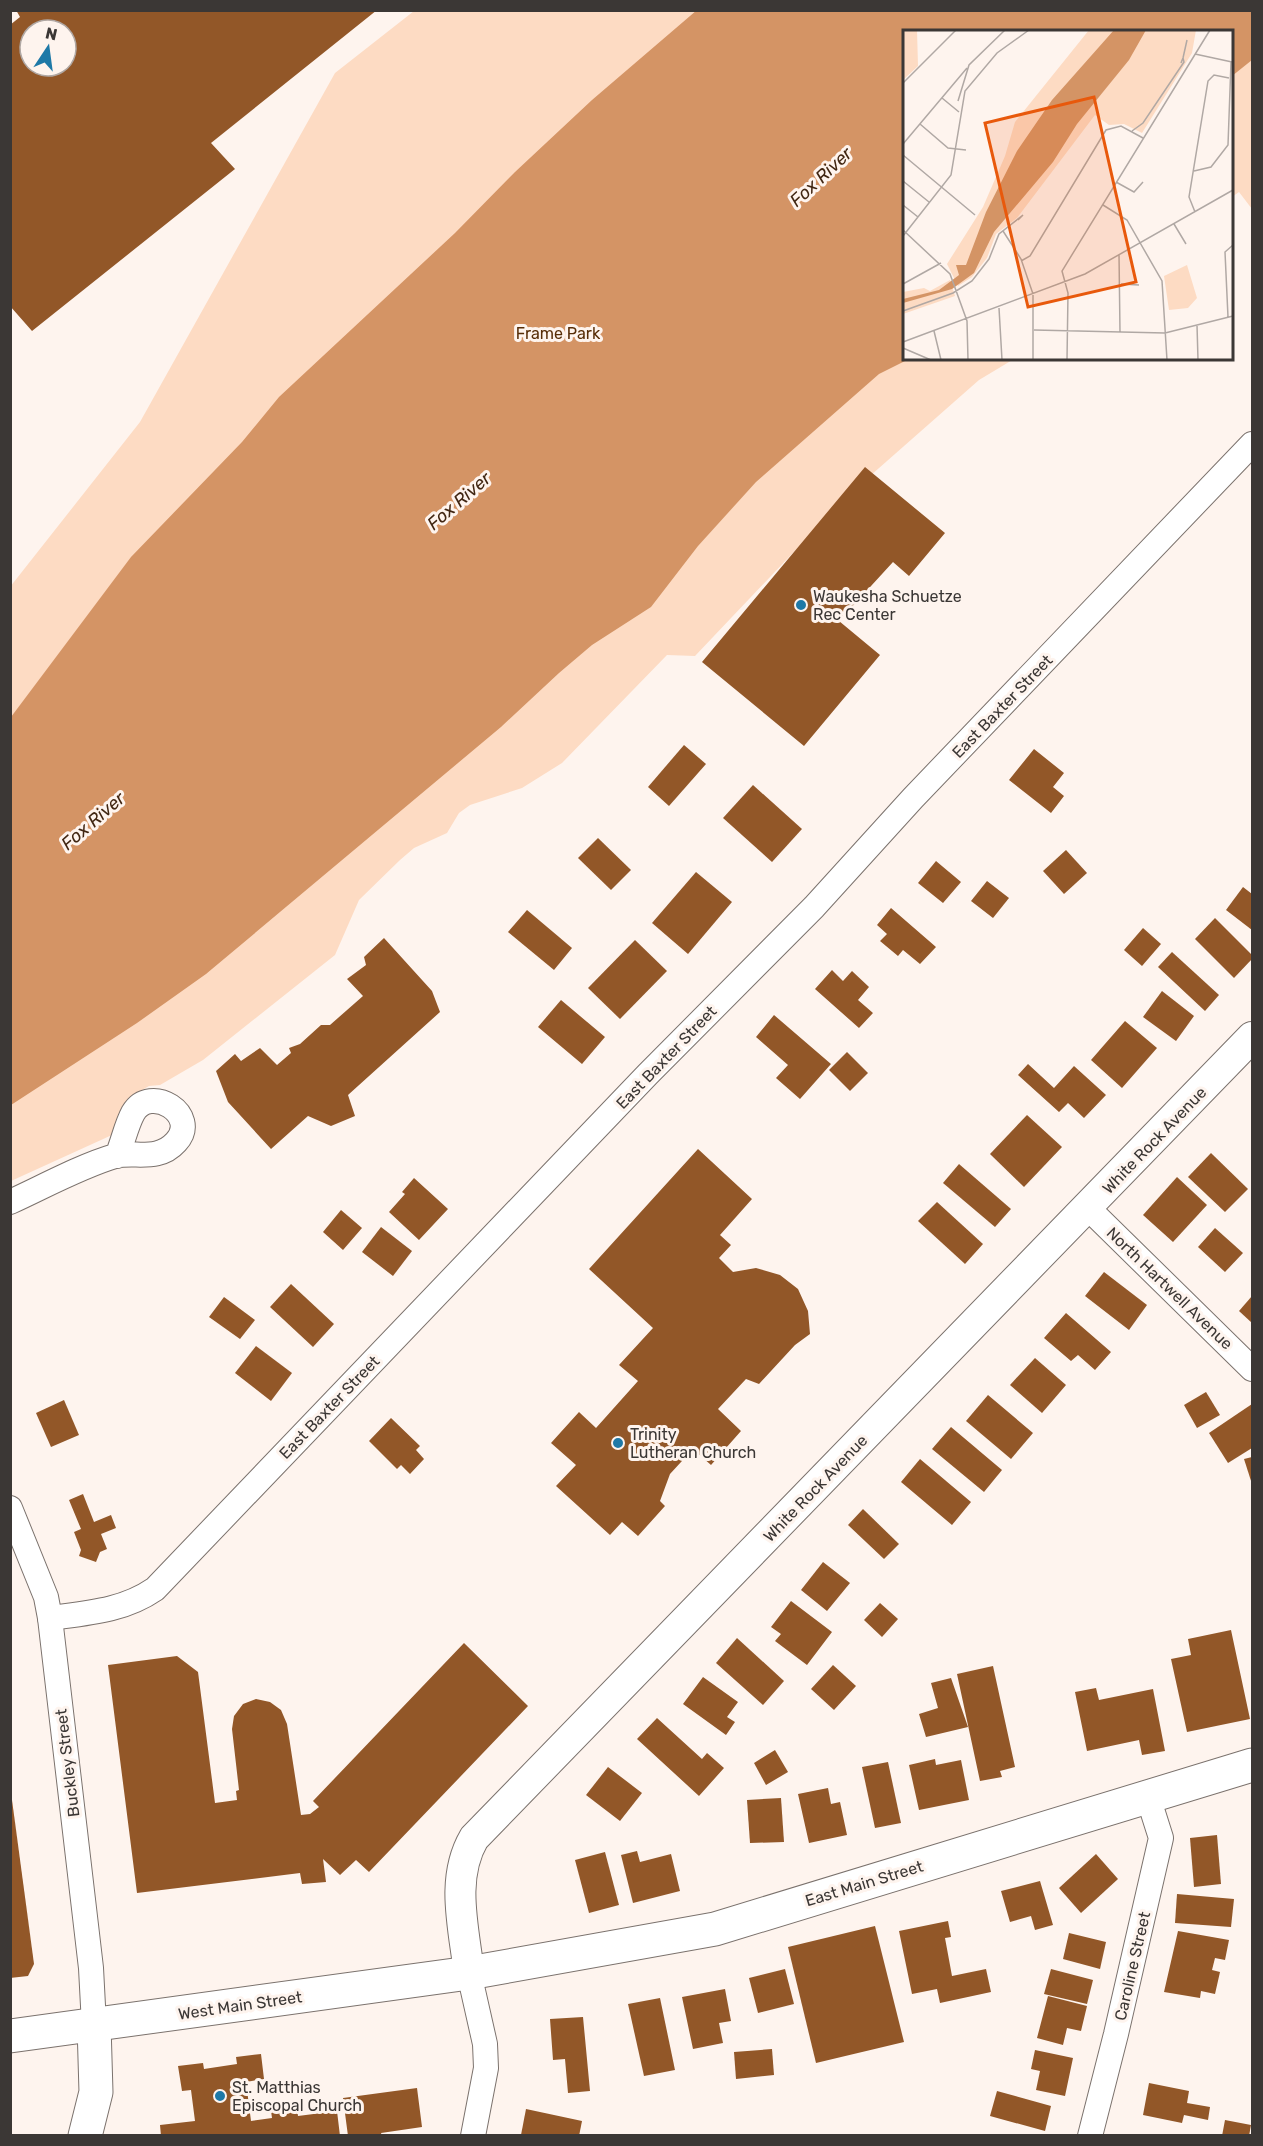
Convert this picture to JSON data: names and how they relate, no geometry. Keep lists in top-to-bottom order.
{
  "streets": {
    "main road": ["East Main Street", "West Main Street"],
    "street": [
      "East Baxter Street",
      "White Rock Avenue",
      "North Hartwell Avenue",
      "Buckley Street",
      "Caroline Street"
    ]
  },
  "crossings": [
    ["East Baxter Street", "Buckley Street"],
    ["White Rock Avenue", "North Hartwell Avenue"],
    ["White Rock Avenue", "East Main Street"],
    ["White Rock Avenue", "West Main Street"],
    ["Buckley Street", "West Main Street"],
    ["East Main Street", "Caroline Street"],
    ["East Main Street", "West Main Street"]
  ],
  "water": ["Fox River"],
  "parks": ["Frame Park"],
  "places": ["Waukesha Schuetze Rec Center", "Trinity Lutheran Church", "St. Matthias Episcopal Church"],
  "north": "top"
}
